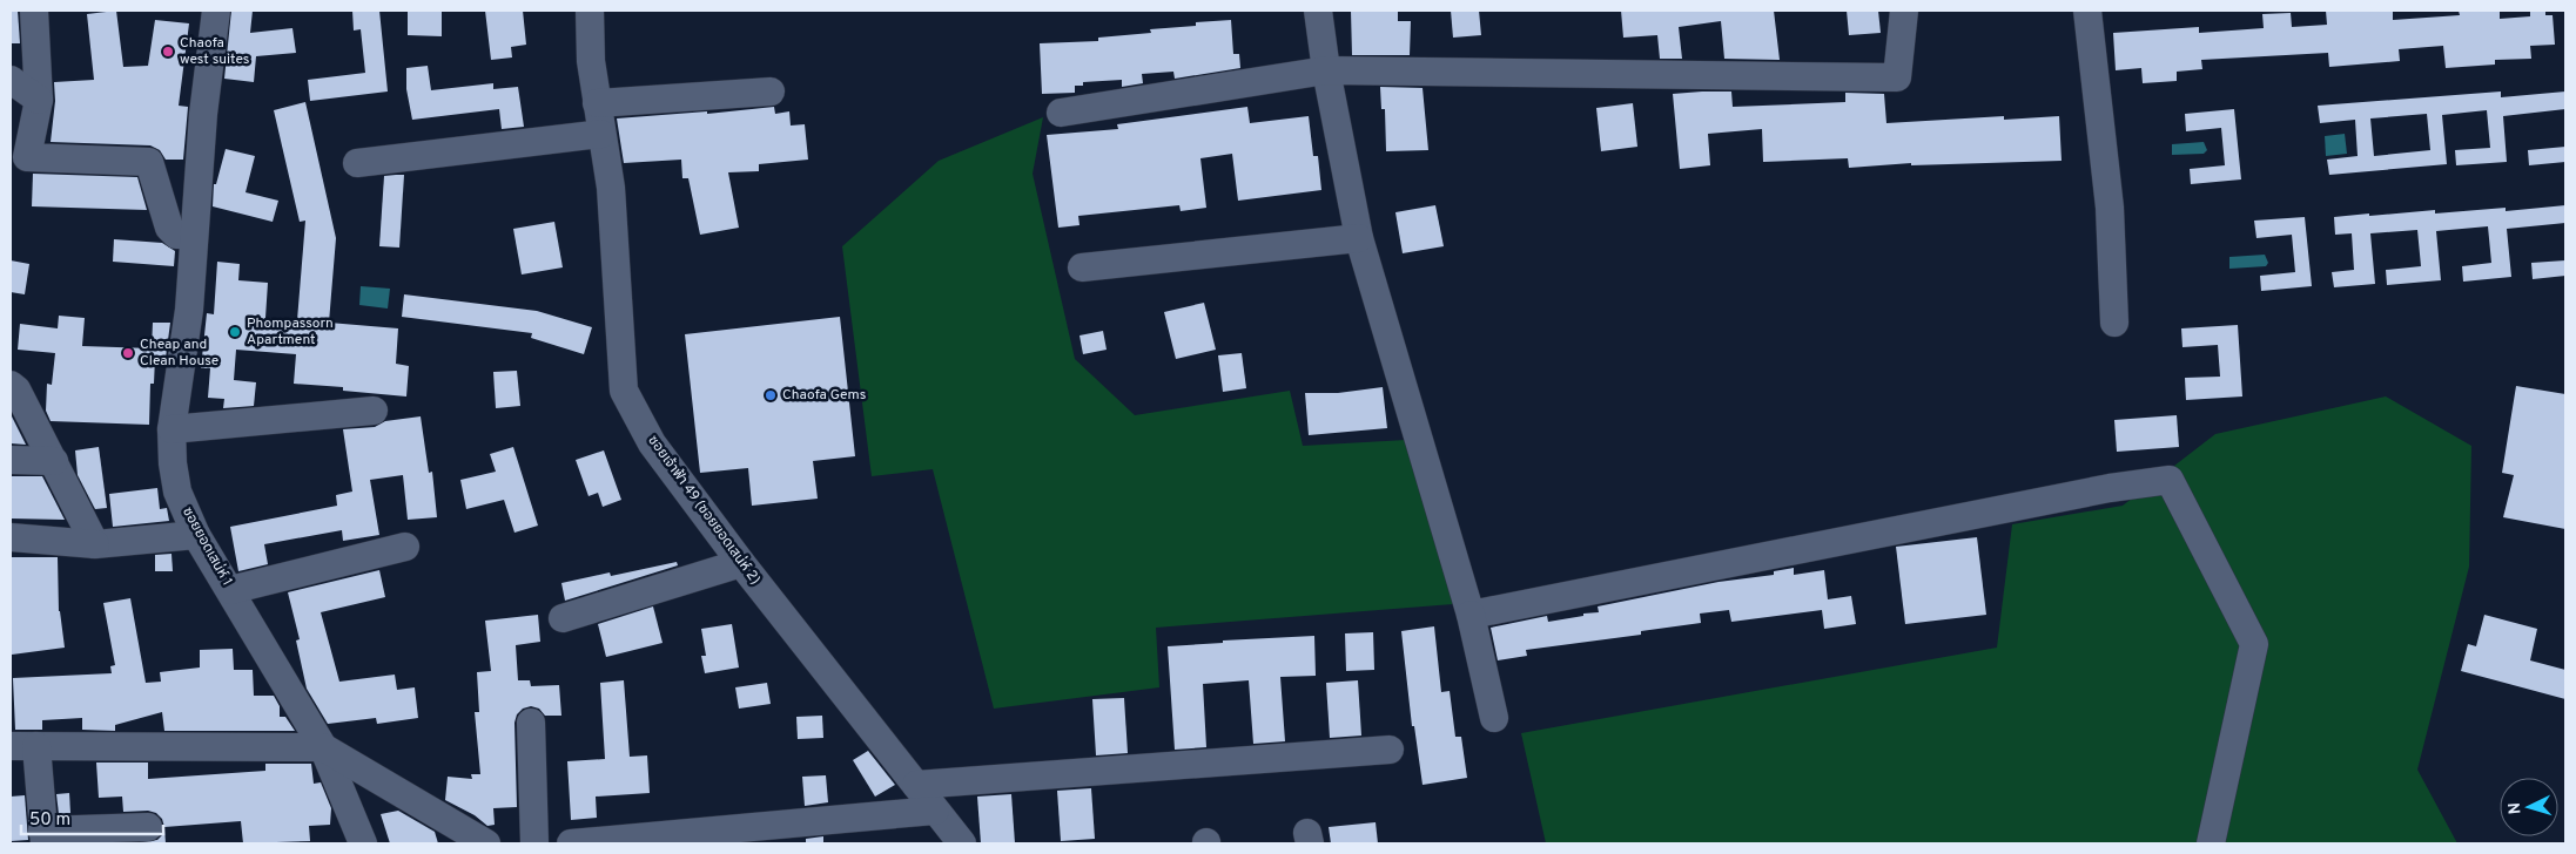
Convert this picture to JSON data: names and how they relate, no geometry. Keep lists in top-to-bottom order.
{
  "streets": {
    "street": ["ซอยเจ้าฟ้า 49 (ซอยยอดเสน่ห์ 2)", "ซอยยอดเสน่ห์ 1"]
  },
  "places": [
    "Chaofa west suites",
    "Phompassorn Apartment",
    "Cheap and Clean House",
    "Chaofa Gems"
  ],
  "scale_bar": "50 m",
  "north": "left"
}
